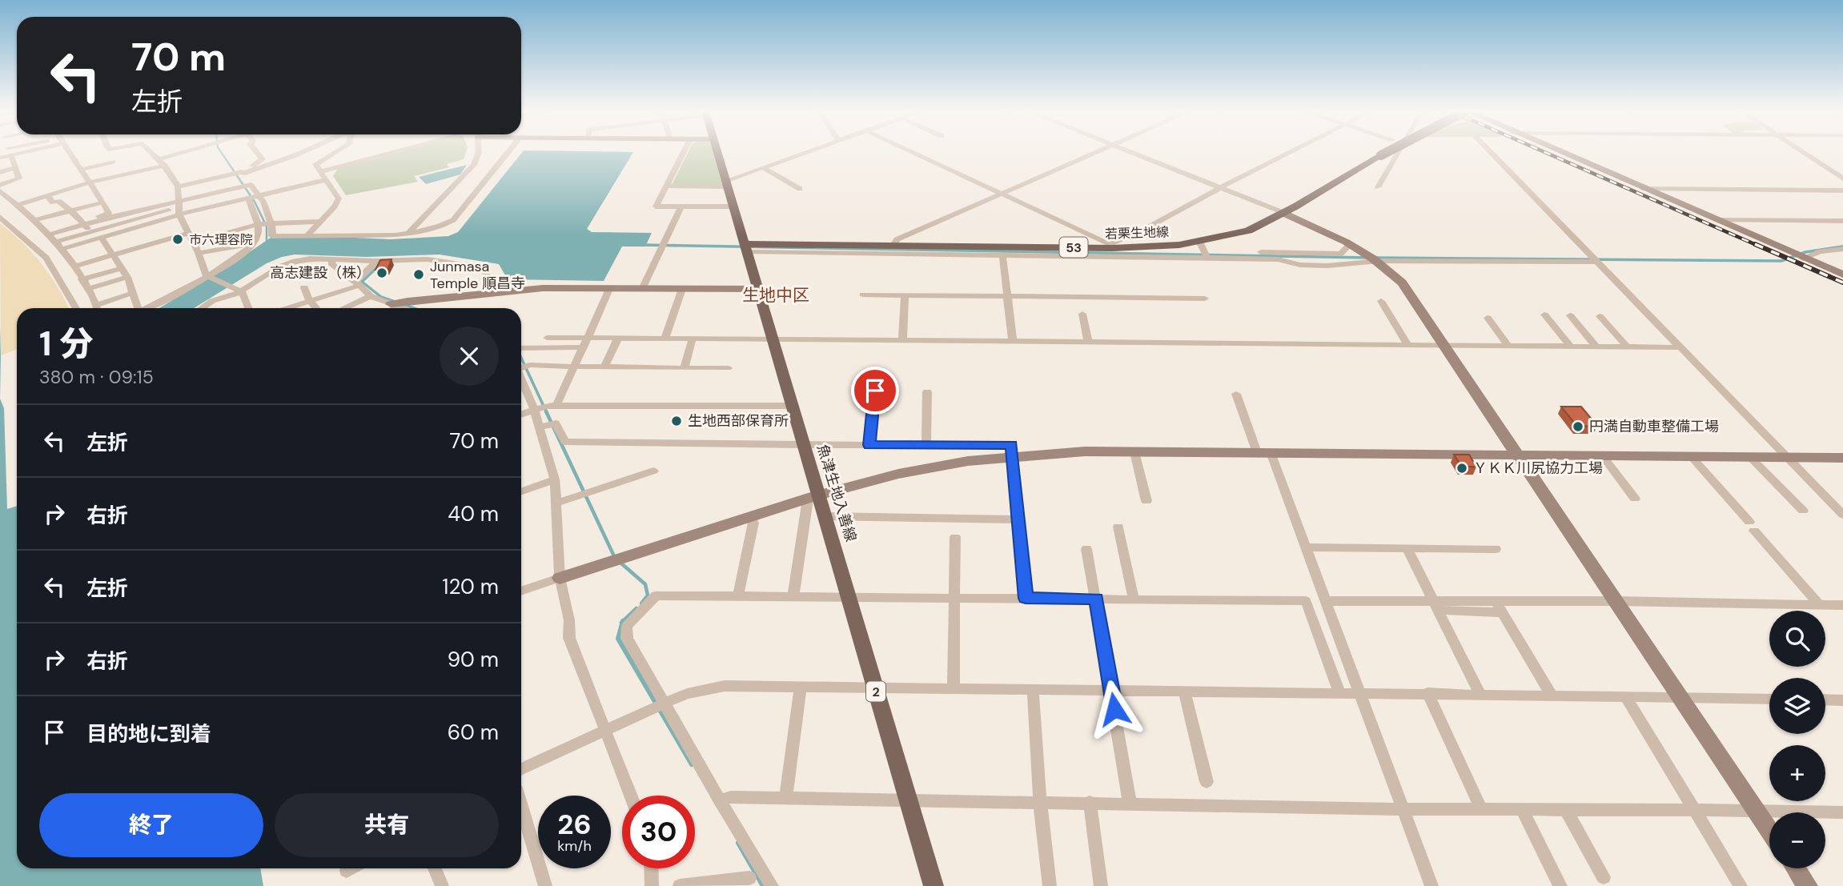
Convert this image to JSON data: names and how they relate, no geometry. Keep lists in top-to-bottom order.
{
  "streets": {
    "main road": [
      "若栗生地線",
      "53",
      "魚津生地入善線",
      "2"
    ]
  },
  "crossings": [
    ["若栗生地線", "魚津生地入善線"]
  ],
  "districts": ["生地中区"],
  "places": [
    "市六理容院",
    "高志建設（株）",
    "Junmasa Temple 順昌寺",
    "生地西部保育所",
    "円満自動車整備工場",
    "ＹＫＫ川尻協力工場"
  ],
  "page": {
    "turn": ["70 m", "左折"],
    "heading": ["1 分", "380 m · 09:15"],
    "list": [
      {
        "name": "左折",
        "value": "70 m"
      },
      {
        "name": "右折",
        "value": "40 m"
      },
      {
        "name": "左折",
        "value": "120 m"
      },
      {
        "name": "右折",
        "value": "90 m"
      },
      {
        "name": "目的地に到着",
        "value": "60 m"
      }
    ],
    "map_buttons": ["+", "−"],
    "buttons": ["終了", "共有"],
    "speed": "26 km/h",
    "limit": "30"
  }
}
